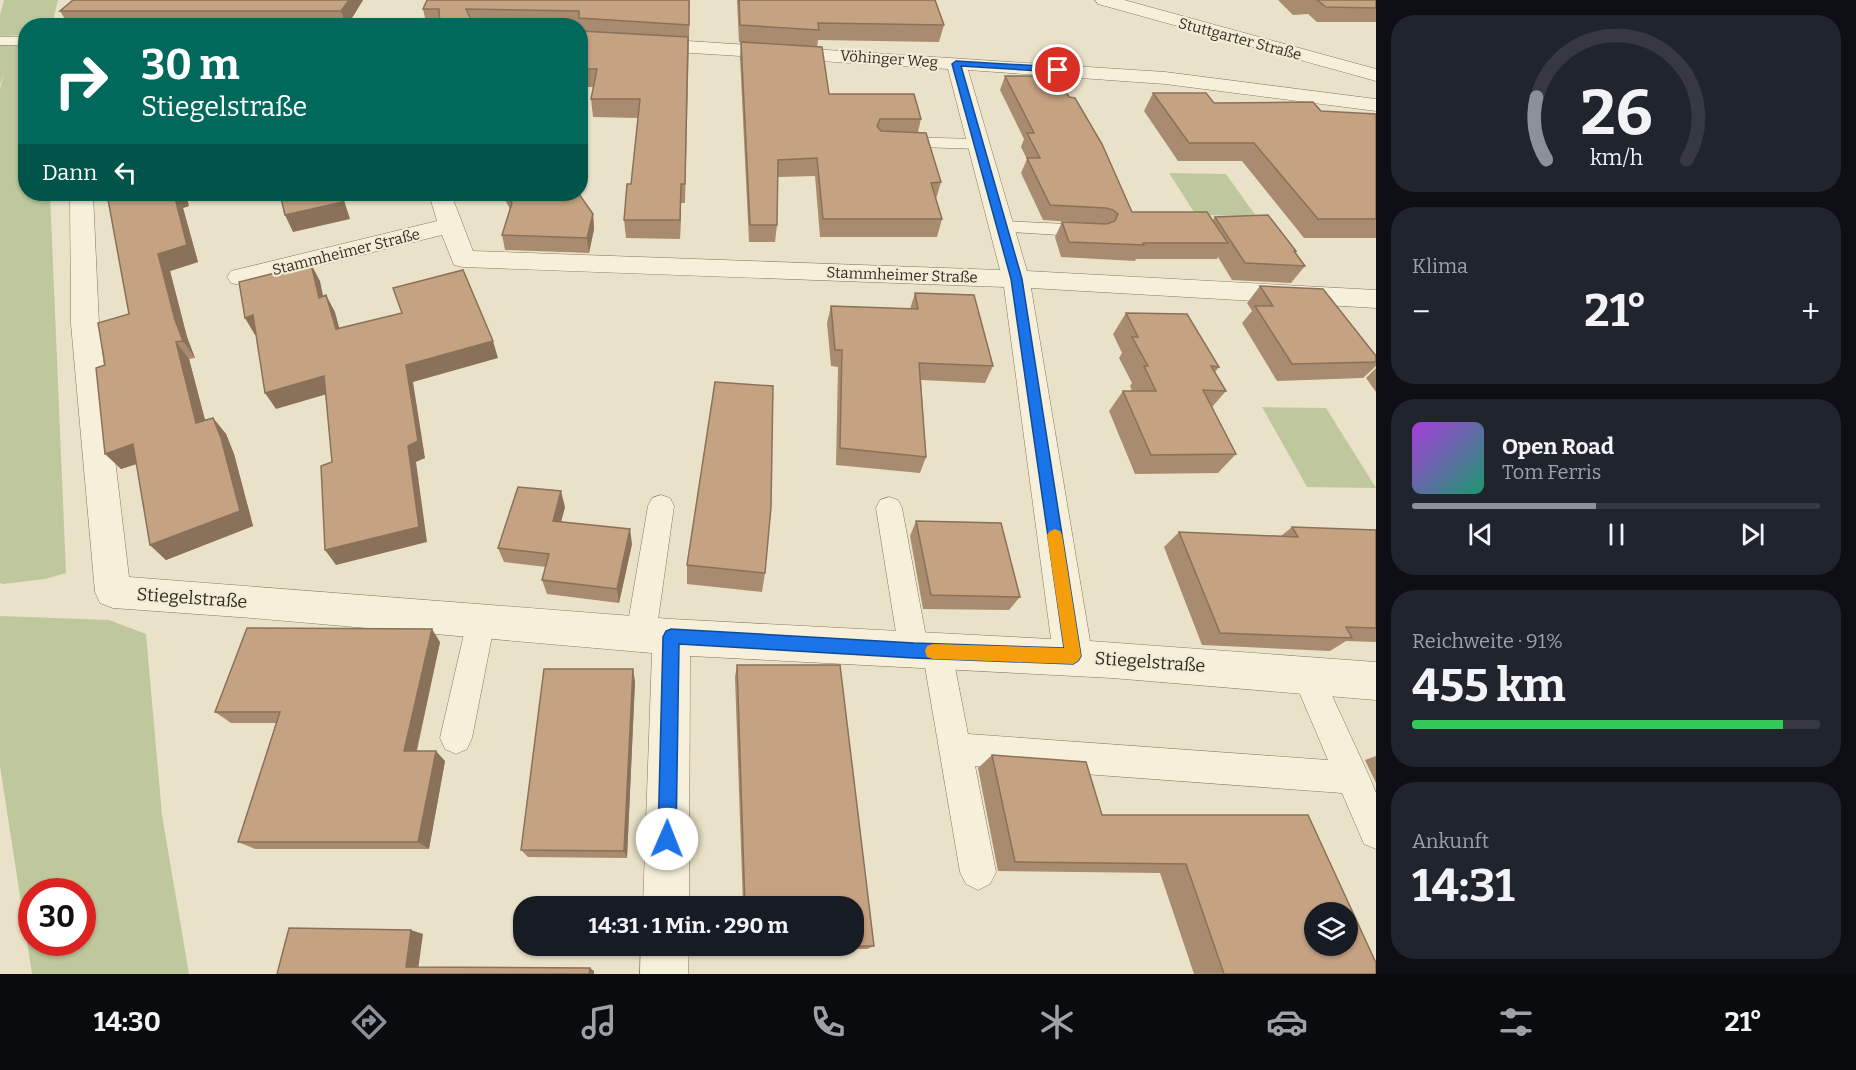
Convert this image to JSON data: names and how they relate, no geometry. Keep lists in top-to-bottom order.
{
  "streets": {
    "street": [
      "Stuttgarter Straße",
      "Vöhinger Weg",
      "Stammheimer Straße",
      "Stiegelstraße"
    ]
  },
  "page": {
    "turn": ["30 m", "Stiegelstraße"],
    "then": "Dann",
    "tile": [
      "Klima",
      ["Reichweite · 91%", "455 km"],
      ["Ankunft", "14:31"]
    ],
    "heat": ["−", "21°", "+"],
    "song": ["Open Road", "Tom Ferris"],
    "limit": "30",
    "trip": "14:31 · 1 Min. · 290 m",
    "tabs": ["14:30", "21°"],
    "gauge": ["26", "km/h"]
  }
}
